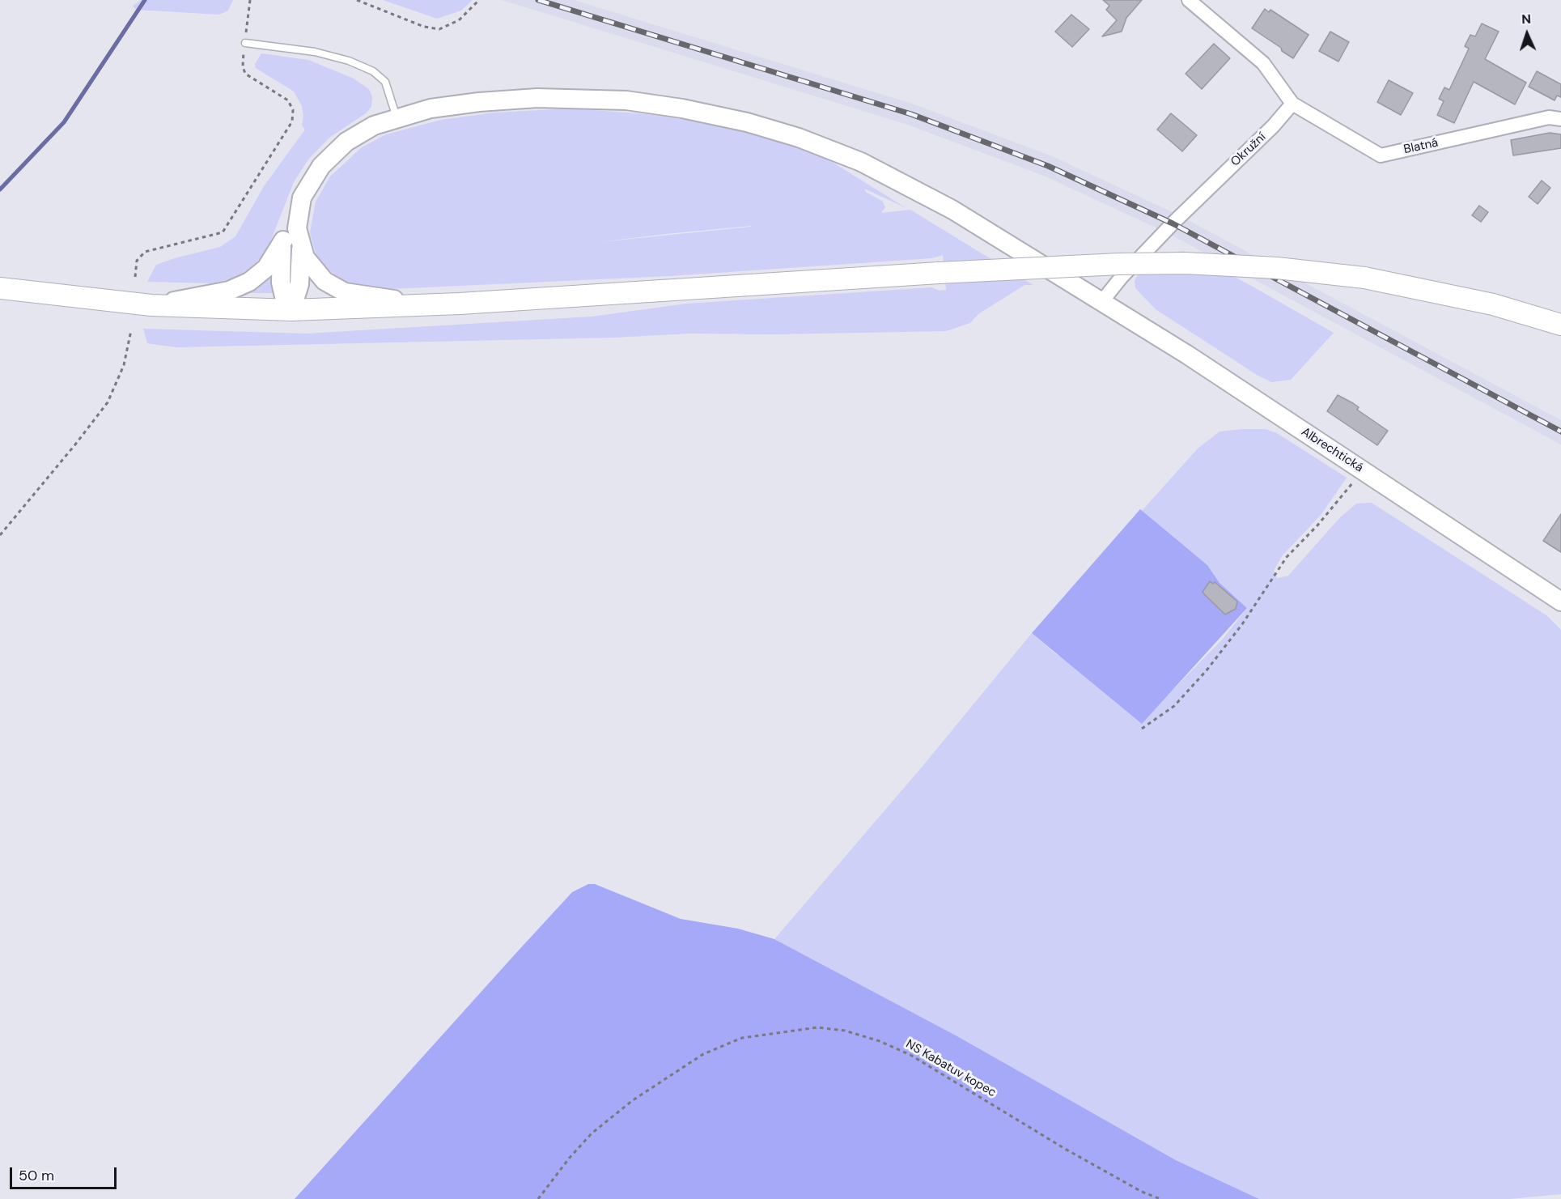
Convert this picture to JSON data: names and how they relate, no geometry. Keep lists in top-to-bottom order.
{
  "streets": {
    "main road": ["Albrechtická"],
    "street": ["Blatná", "Okružní"],
    "path": ["NS Kabatuv kopec"]
  },
  "crossings": [
    ["Blatná", "Okružní"],
    ["Okružní", "Albrechtická"]
  ],
  "scale_bar": "50 m",
  "north": "top"
}
